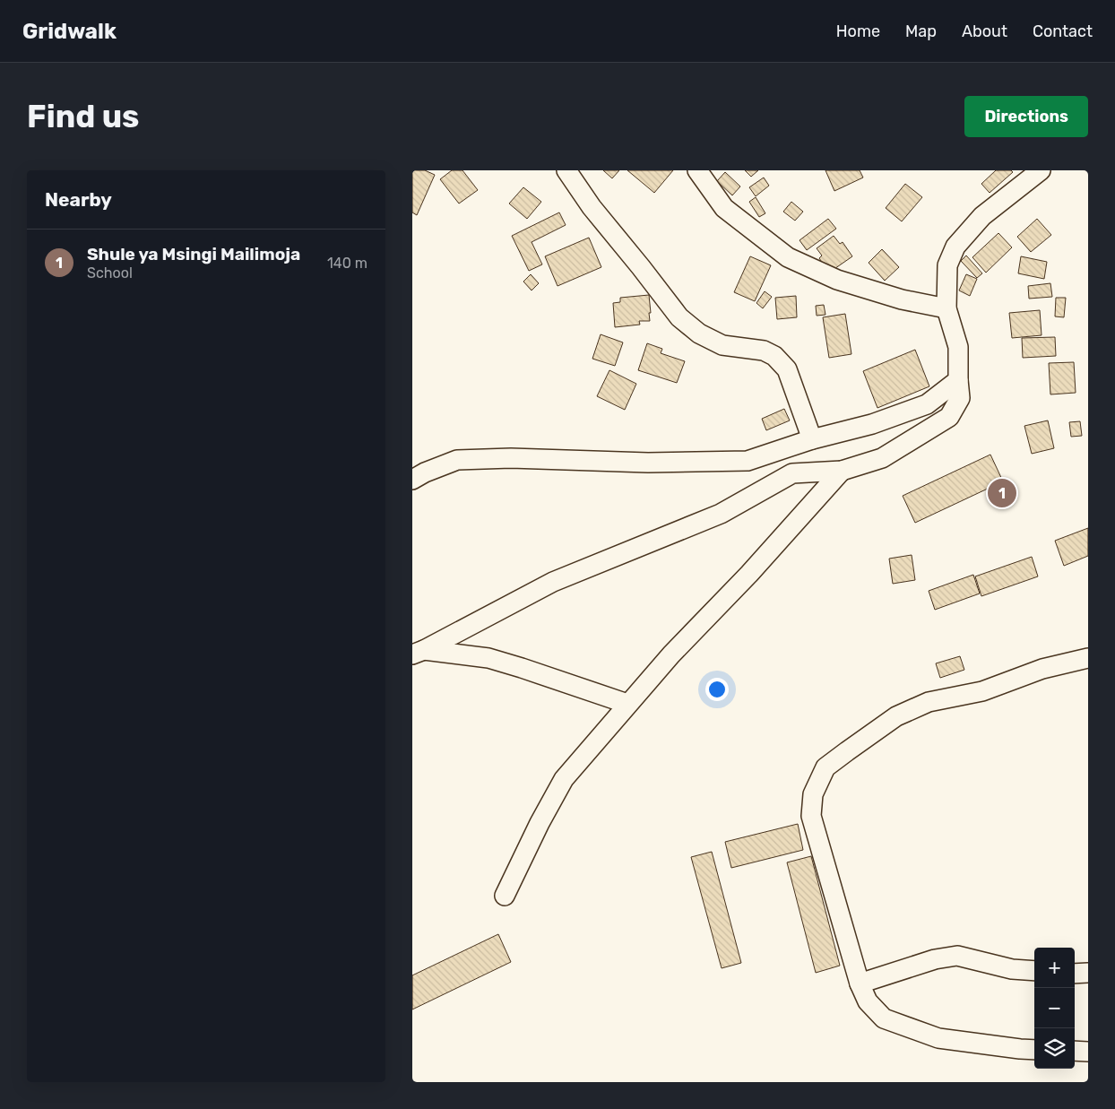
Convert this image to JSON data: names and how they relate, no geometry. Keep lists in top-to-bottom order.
{
  "page": {
    "header": "Gridwalk",
    "nav": [
      "Home",
      "Map",
      "About",
      "Contact"
    ],
    "buttons": "Directions",
    "title": "Find us",
    "heading": "Nearby",
    "list": [
      {
        "mark": "1",
        "name": "Shule ya Msingi Mailimoja",
        "note": "School",
        "value": "140 m"
      }
    ],
    "pins": "1",
    "map_buttons": ["+", "−"]
  }
}
